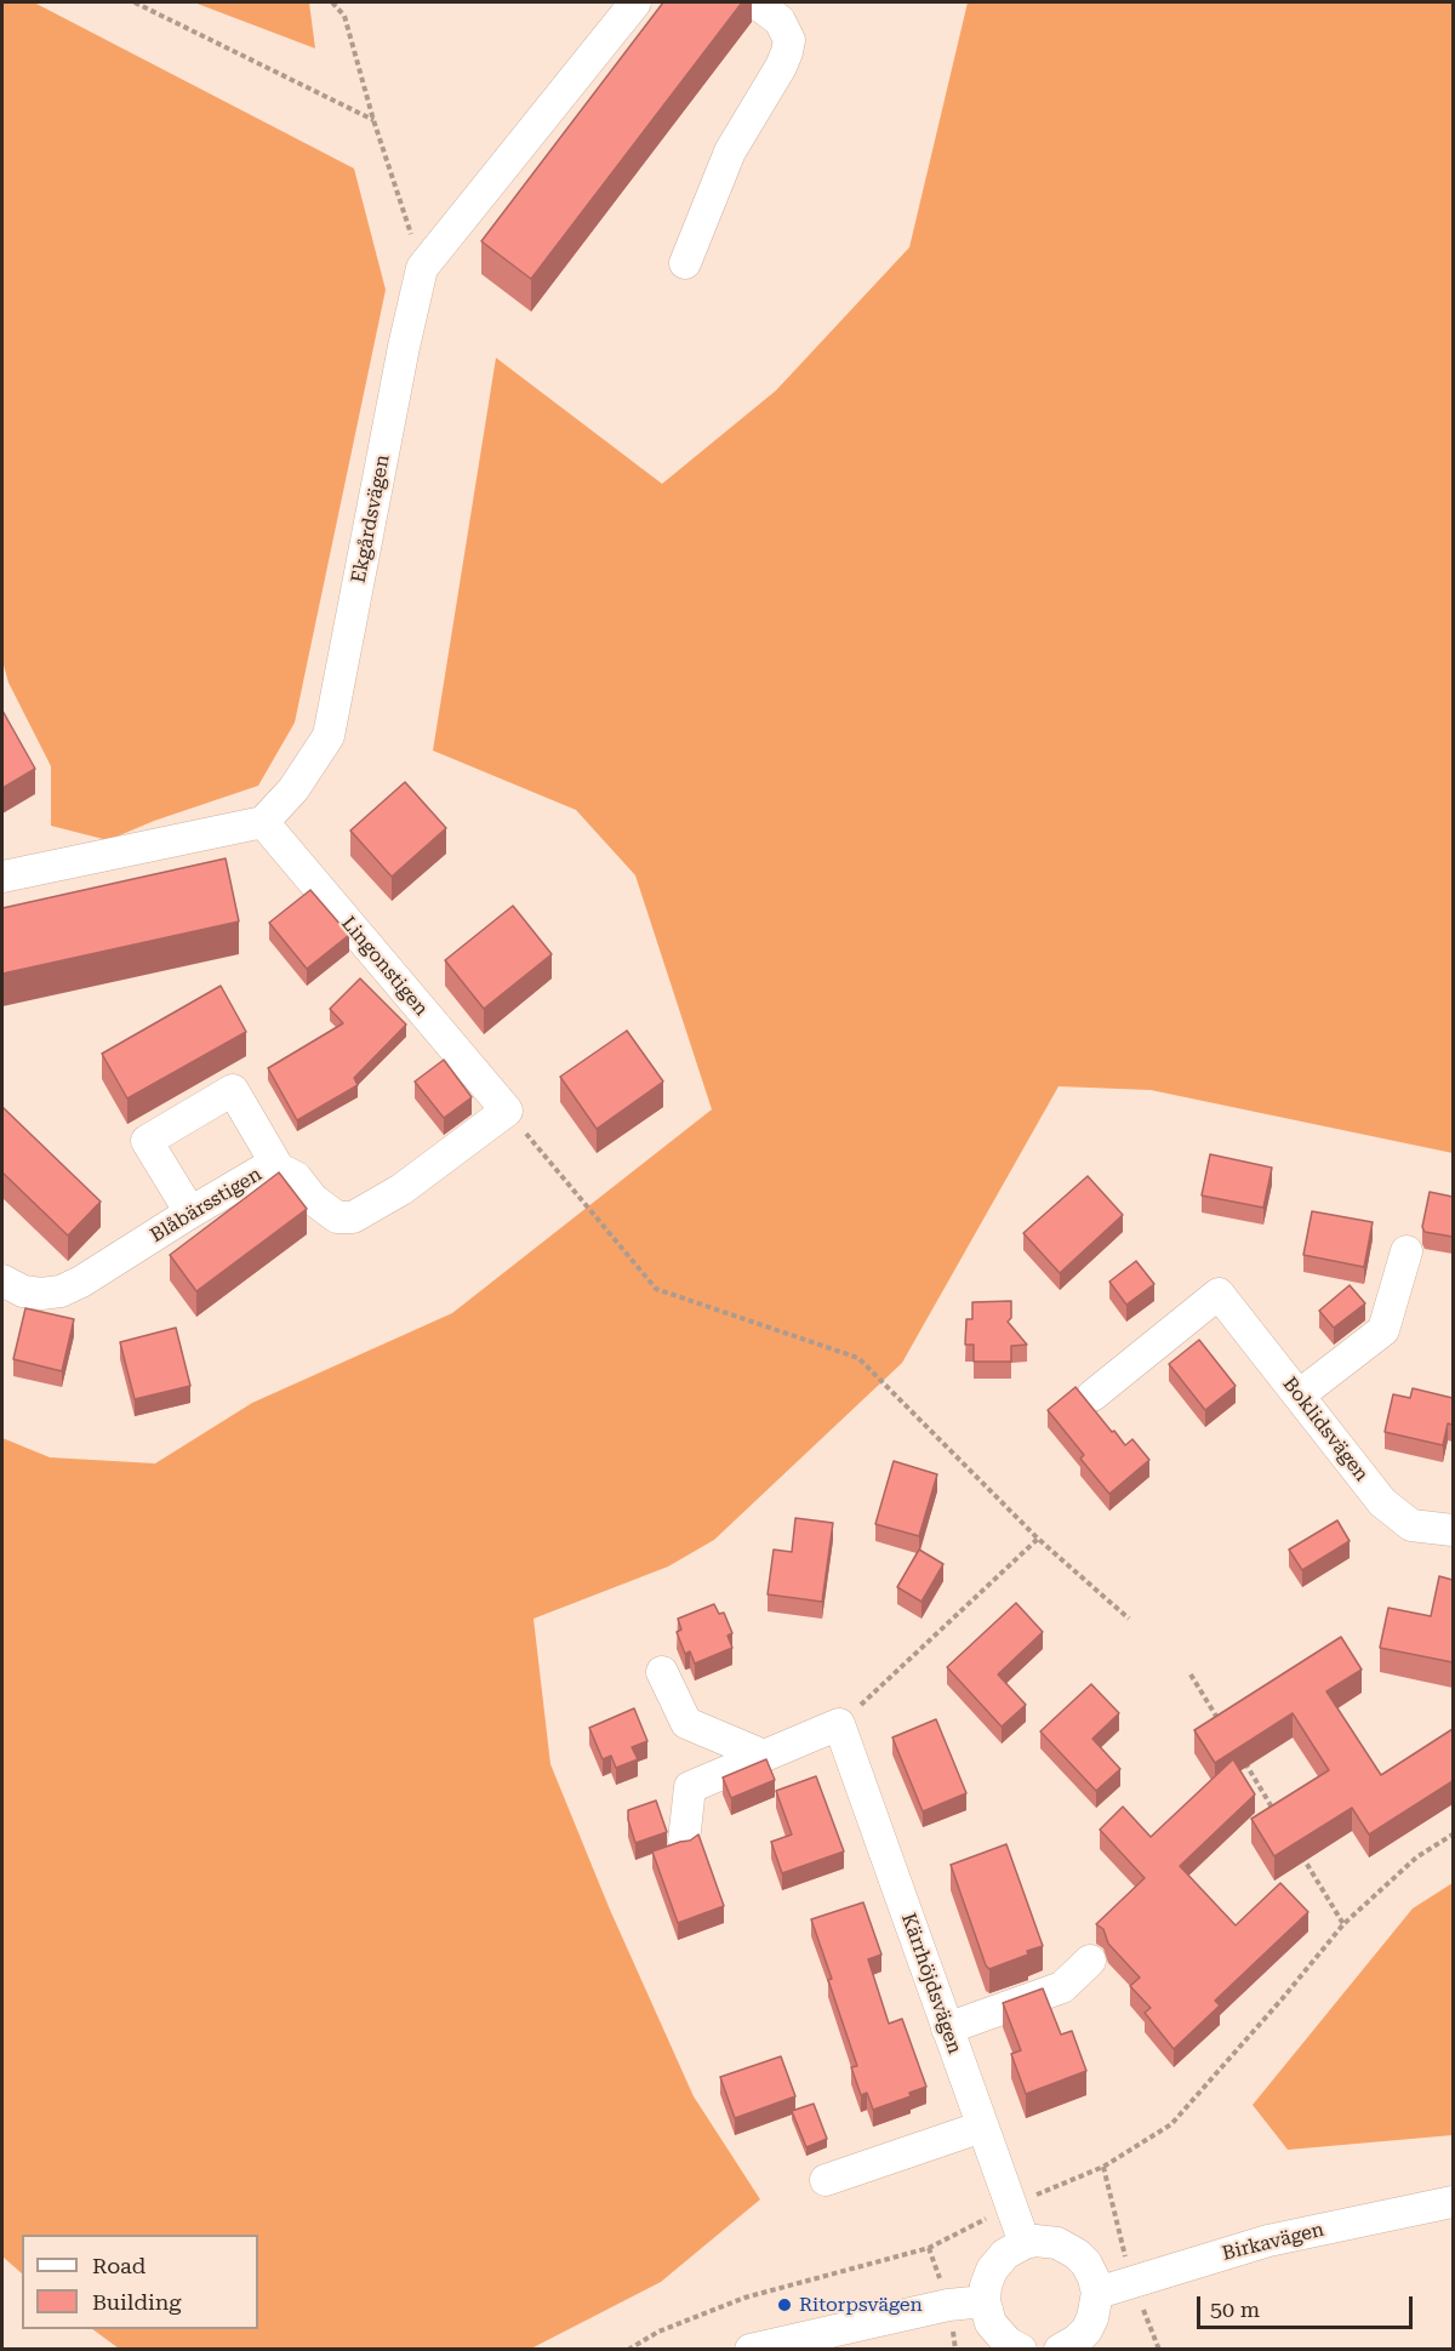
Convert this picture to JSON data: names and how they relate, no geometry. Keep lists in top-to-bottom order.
{
  "streets": {
    "street": [
      "Ekgårdsvägen",
      "Lingonstigen",
      "Blåbärsstigen",
      "Boklidsvägen",
      "Kärrhöjdsvägen",
      "Birkavägen"
    ]
  },
  "crossings": [
    ["Ekgårdsvägen", "Lingonstigen"],
    ["Lingonstigen", "Blåbärsstigen"]
  ],
  "places": ["Ritorpsvägen"],
  "legend": ["Road", "Building"],
  "scale_bar": "50 m"
}
